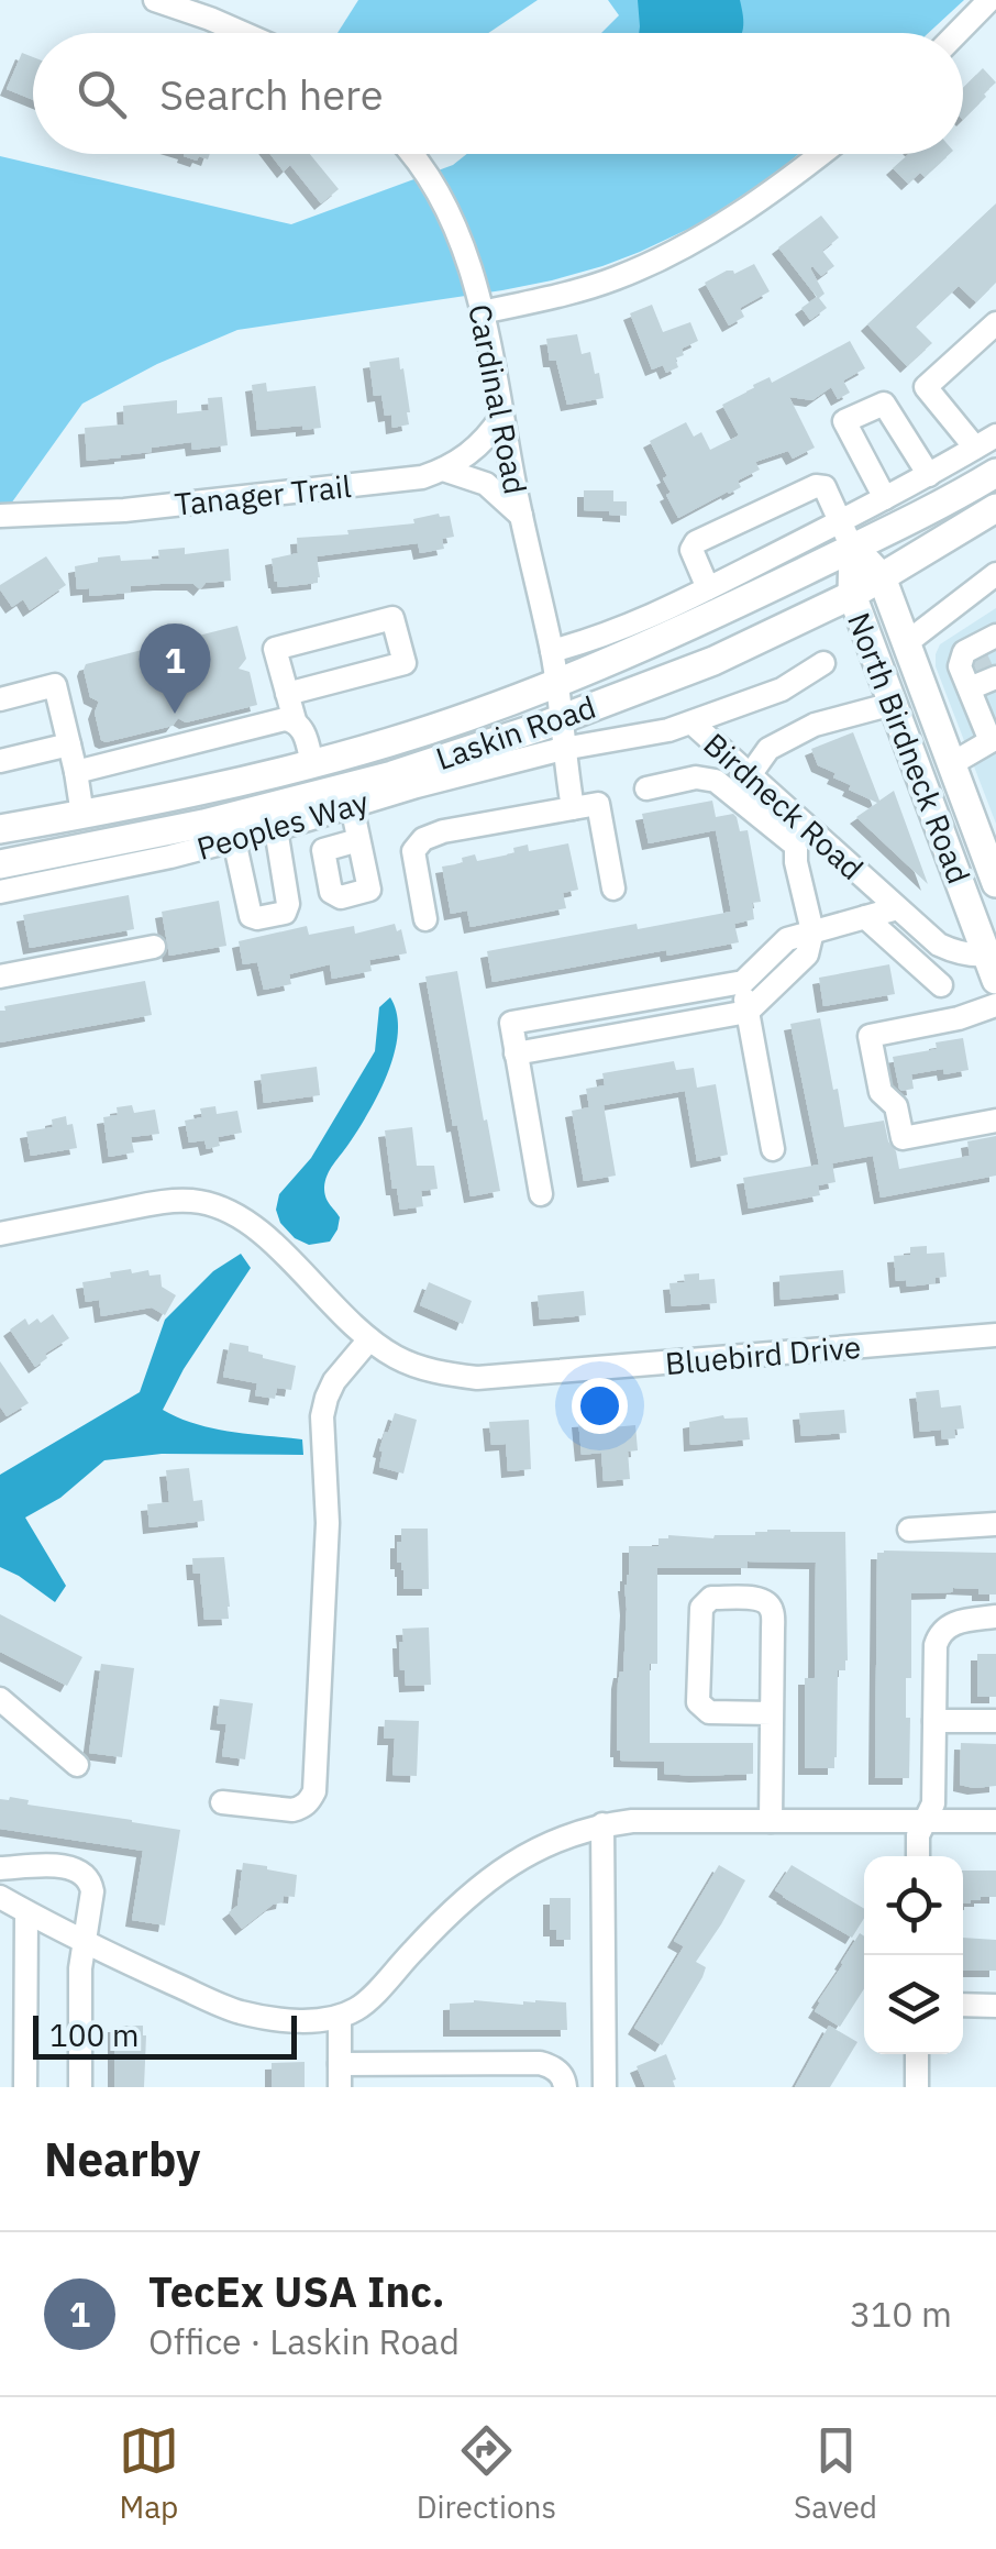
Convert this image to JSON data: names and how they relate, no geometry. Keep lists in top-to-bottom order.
{
  "streets": {
    "main road": ["Laskin Road", "North Birdneck Road"],
    "street": [
      "Cardinal Road",
      "Tanager Trail",
      "Birdneck Road",
      "Peoples Way",
      "Bluebird Drive"
    ]
  },
  "crossings": [
    ["Cardinal Road", "Tanager Trail"],
    ["Cardinal Road", "Laskin Road"],
    ["Laskin Road", "North Birdneck Road"],
    ["Laskin Road", "Peoples Way"],
    ["North Birdneck Road", "Birdneck Road"],
    ["Birdneck Road", "Peoples Way"]
  ],
  "scale_bar": "100 m",
  "page": {
    "search": "Search here",
    "pins": "1",
    "scale": "100 m",
    "heading": "Nearby",
    "list": [
      {
        "mark": "1",
        "name": "TecEx USA Inc.",
        "note": "Office · Laskin Road",
        "value": "310 m"
      }
    ],
    "nav": ["Map", "Directions", "Saved"]
  }
}
